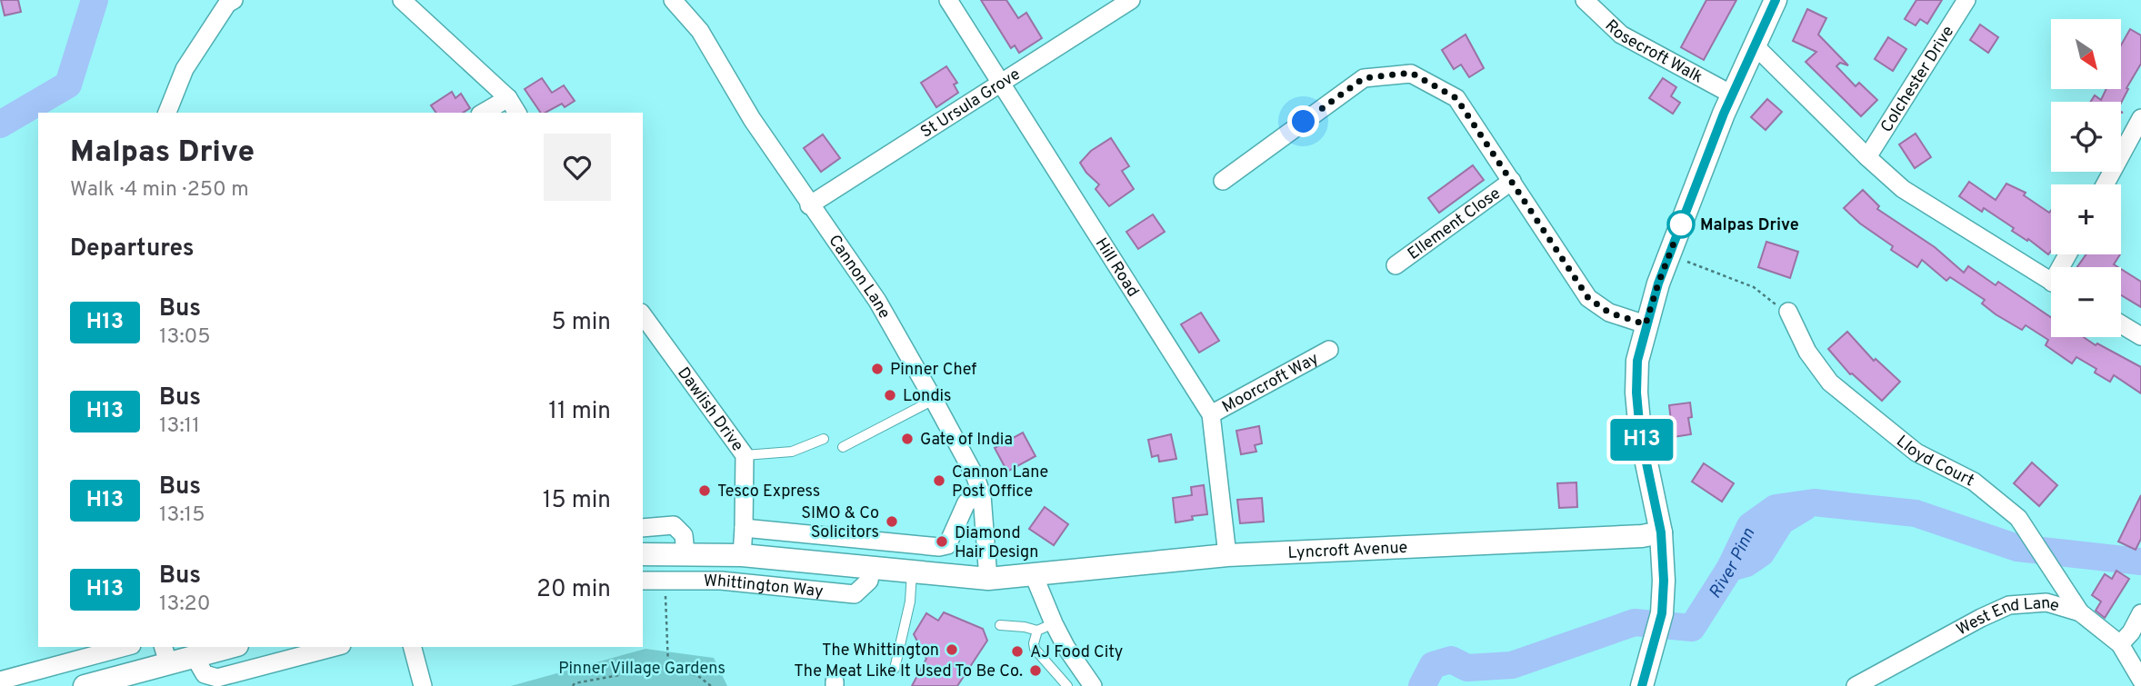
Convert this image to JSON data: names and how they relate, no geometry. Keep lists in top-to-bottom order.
{
  "streets": {
    "street": [
      "Rosecroft Walk",
      "Colchester Drive",
      "St Ursula Grove",
      "Ellement Close",
      "Hill Road",
      "Cannon Lane",
      "Moorcroft Way",
      "Dawlish Drive",
      "Lloyd Court",
      "Lyncroft Avenue",
      "Whittington Way",
      "West End Lane"
    ]
  },
  "crossings": [
    ["St Ursula Grove", "Hill Road"],
    ["St Ursula Grove", "Cannon Lane"],
    ["Hill Road", "Moorcroft Way"],
    ["Hill Road", "Lyncroft Avenue"],
    ["Cannon Lane", "Whittington Way"],
    ["Dawlish Drive", "Whittington Way"],
    ["Lloyd Court", "West End Lane"],
    ["Lyncroft Avenue", "Whittington Way"]
  ],
  "water": ["River Pinn"],
  "parks": ["Pinner Village Gardens"],
  "places": [
    "Malpas Drive",
    "Pinner Chef",
    "Londis",
    "Gate of India",
    "Cannon Lane Post Office",
    "Tesco Express",
    "SIMO & Co Solicitors",
    "Diamond Hair Design",
    "The Whittington",
    "AJ Food City",
    "The Meat Like It Used To Be Co."
  ],
  "lines": ["bus line H13"],
  "north": "bottom right",
  "page": {
    "on_map": "H13",
    "map_buttons": ["+", "−"],
    "heading": [
      ["Malpas Drive", "Walk · 4 min · 250 m"],
      "Departures"
    ],
    "list": [
      {
        "mark": "H13",
        "name": "Bus",
        "note": "13:05",
        "value": "5 min"
      },
      {
        "mark": "H13",
        "name": "Bus",
        "note": "13:11",
        "value": "11 min"
      },
      {
        "mark": "H13",
        "name": "Bus",
        "note": "13:15",
        "value": "15 min"
      },
      {
        "mark": "H13",
        "name": "Bus",
        "note": "13:20",
        "value": "20 min"
      }
    ]
  }
}
